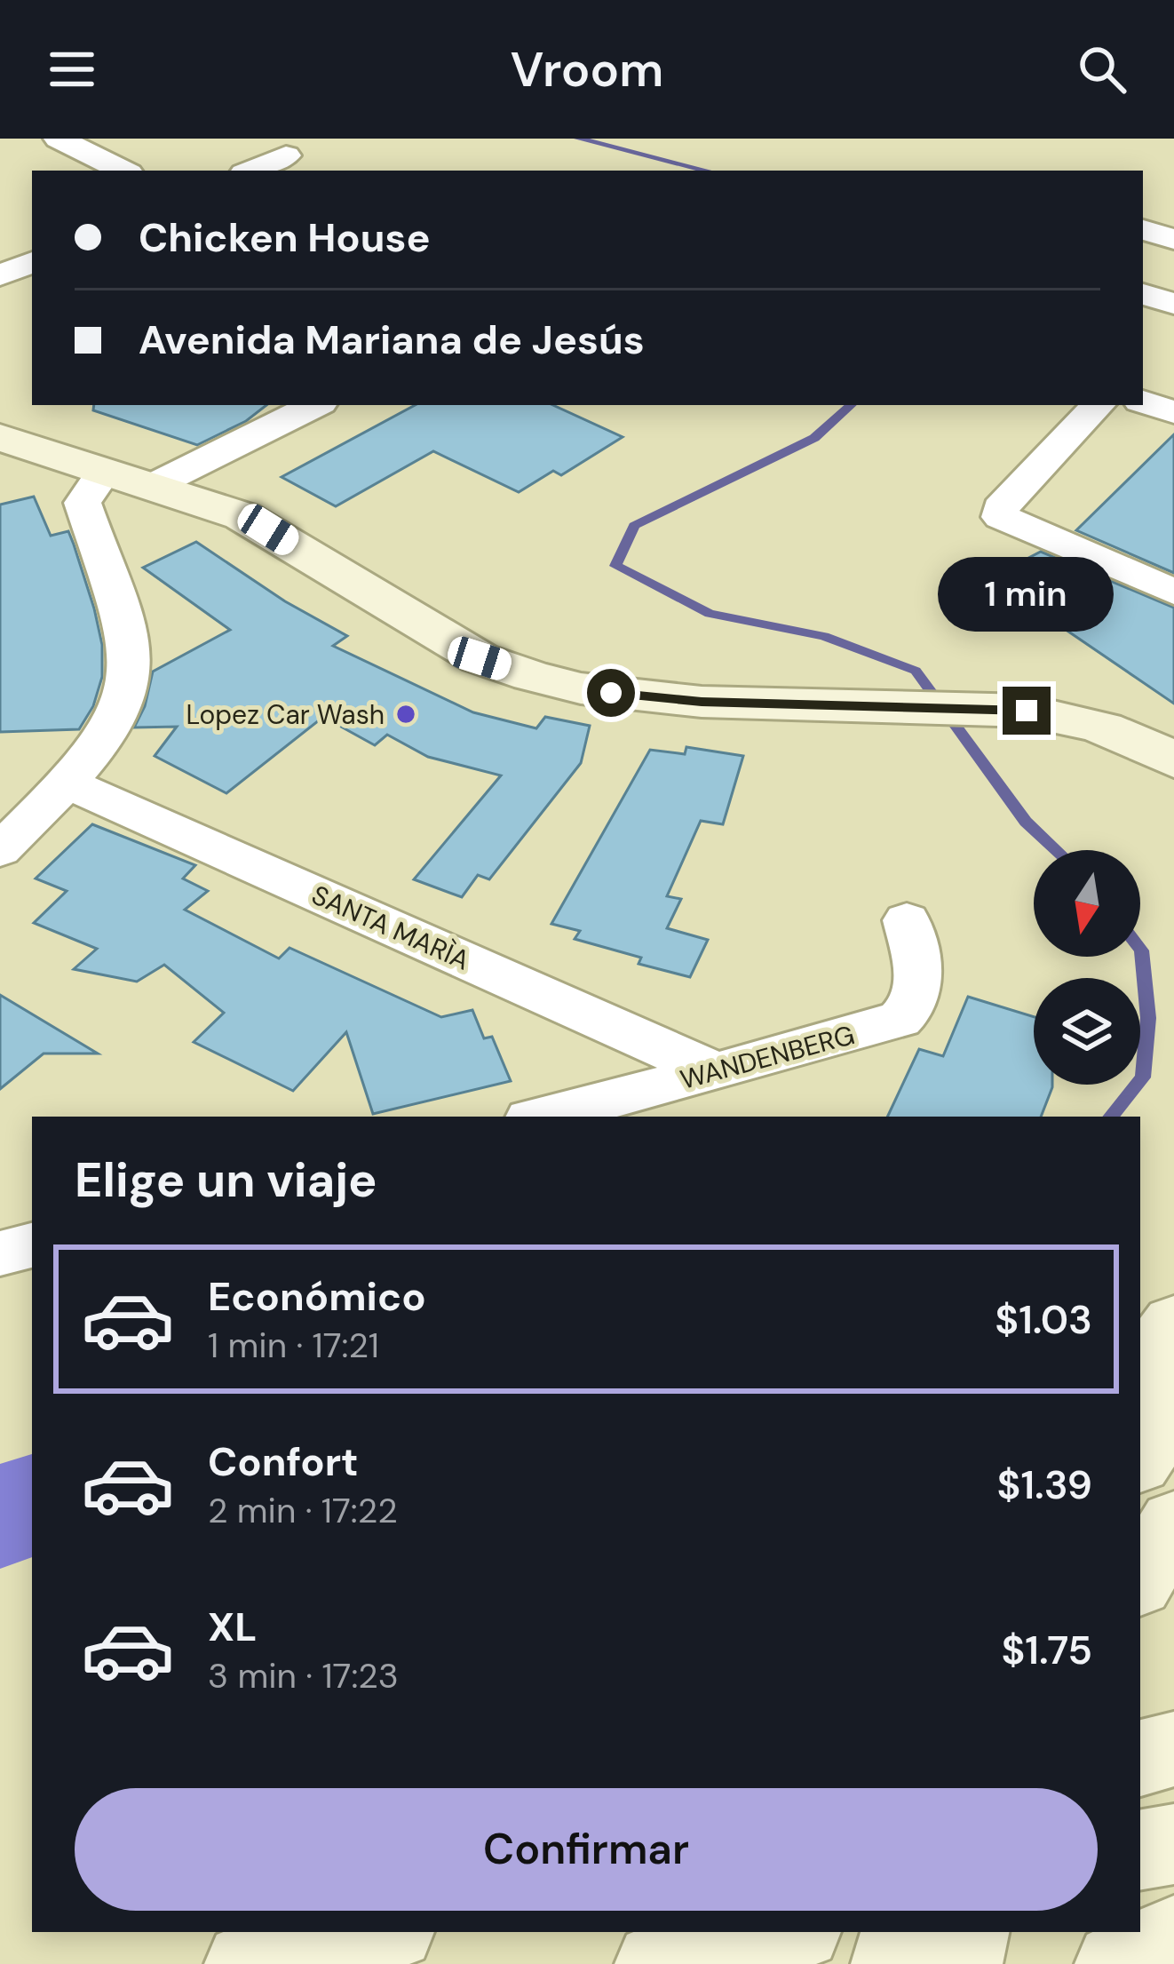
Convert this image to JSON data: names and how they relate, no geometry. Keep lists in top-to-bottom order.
{
  "streets": {
    "street": ["SANTA MARÌA", "WANDENBERG"]
  },
  "crossings": [
    ["SANTA MARÌA", "WANDENBERG"]
  ],
  "places": ["Lopez Car Wash"],
  "north": "bottom",
  "page": {
    "header": "Vroom",
    "banner": ["Chicken House", "Avenida Mariana de Jesús"],
    "bubble": "1 min",
    "heading": "Elige un viaje",
    "list": [
      {
        "name": "Económico",
        "note": "1 min · 17:21",
        "value": "$1.03"
      },
      {
        "name": "Confort",
        "note": "2 min · 17:22",
        "value": "$1.39"
      },
      {
        "name": "XL",
        "note": "3 min · 17:23",
        "value": "$1.75"
      }
    ],
    "buttons": "Confirmar"
  }
}
